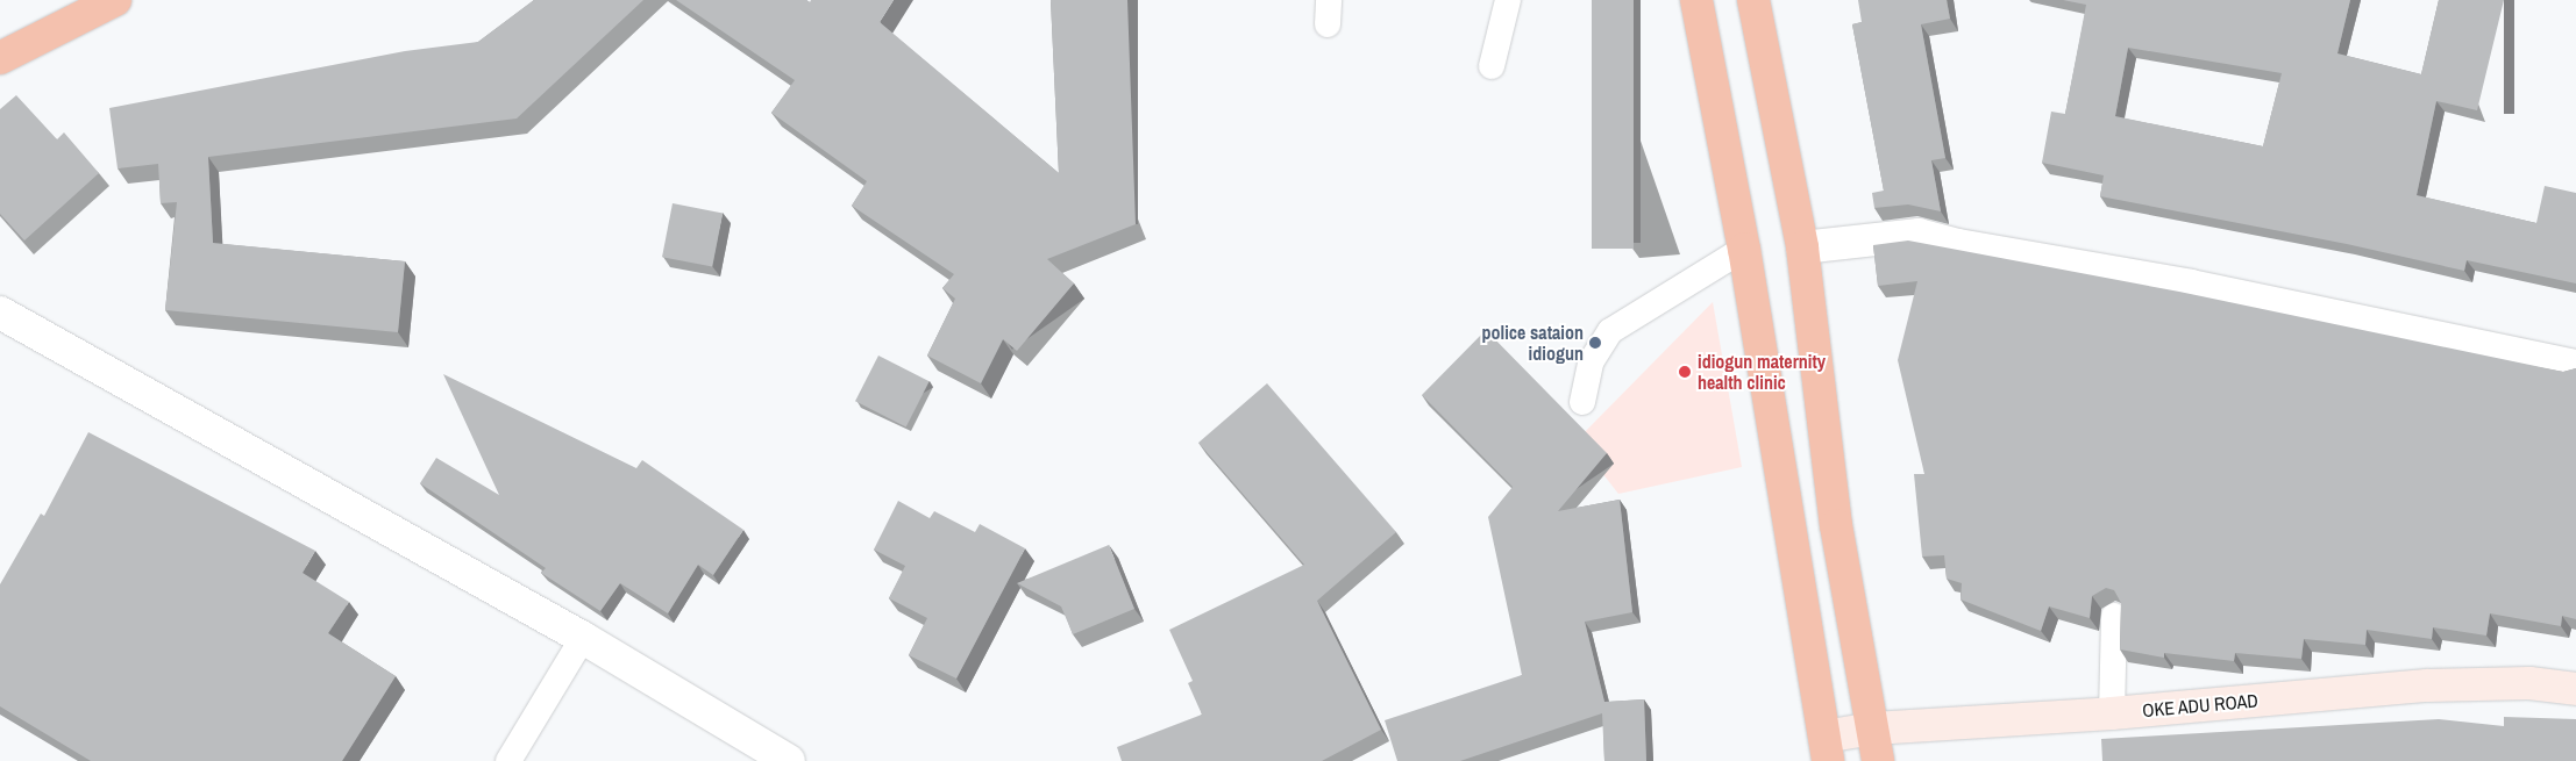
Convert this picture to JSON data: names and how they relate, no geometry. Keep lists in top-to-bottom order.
{
  "streets": {
    "street": ["OKE ADU ROAD"]
  },
  "places": ["police sataion idiogun", "idiogun maternity health clinic"]
}
